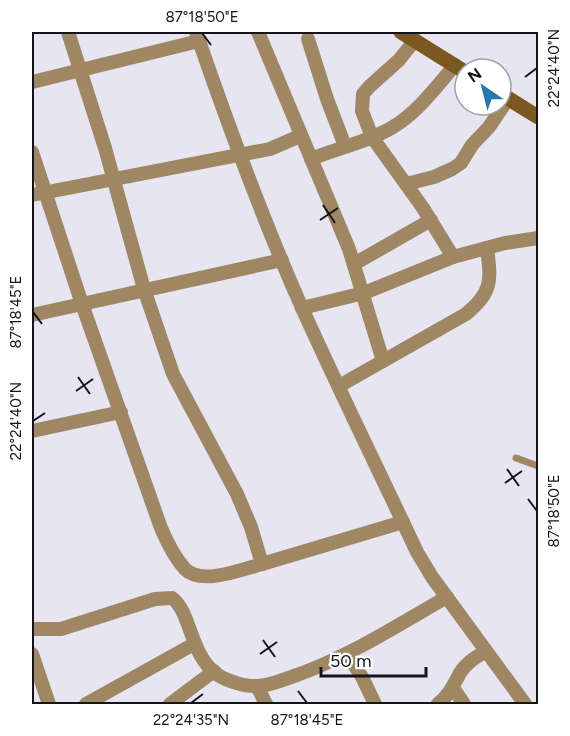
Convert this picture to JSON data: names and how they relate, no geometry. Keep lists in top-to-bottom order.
{
  "scale_bar": "50 m",
  "north": "top left",
  "coordinates": [
    "87°18'50\"E",
    "22°24'40\"N",
    "87°18'45\"E",
    "22°24'35\"N"
  ]
}
